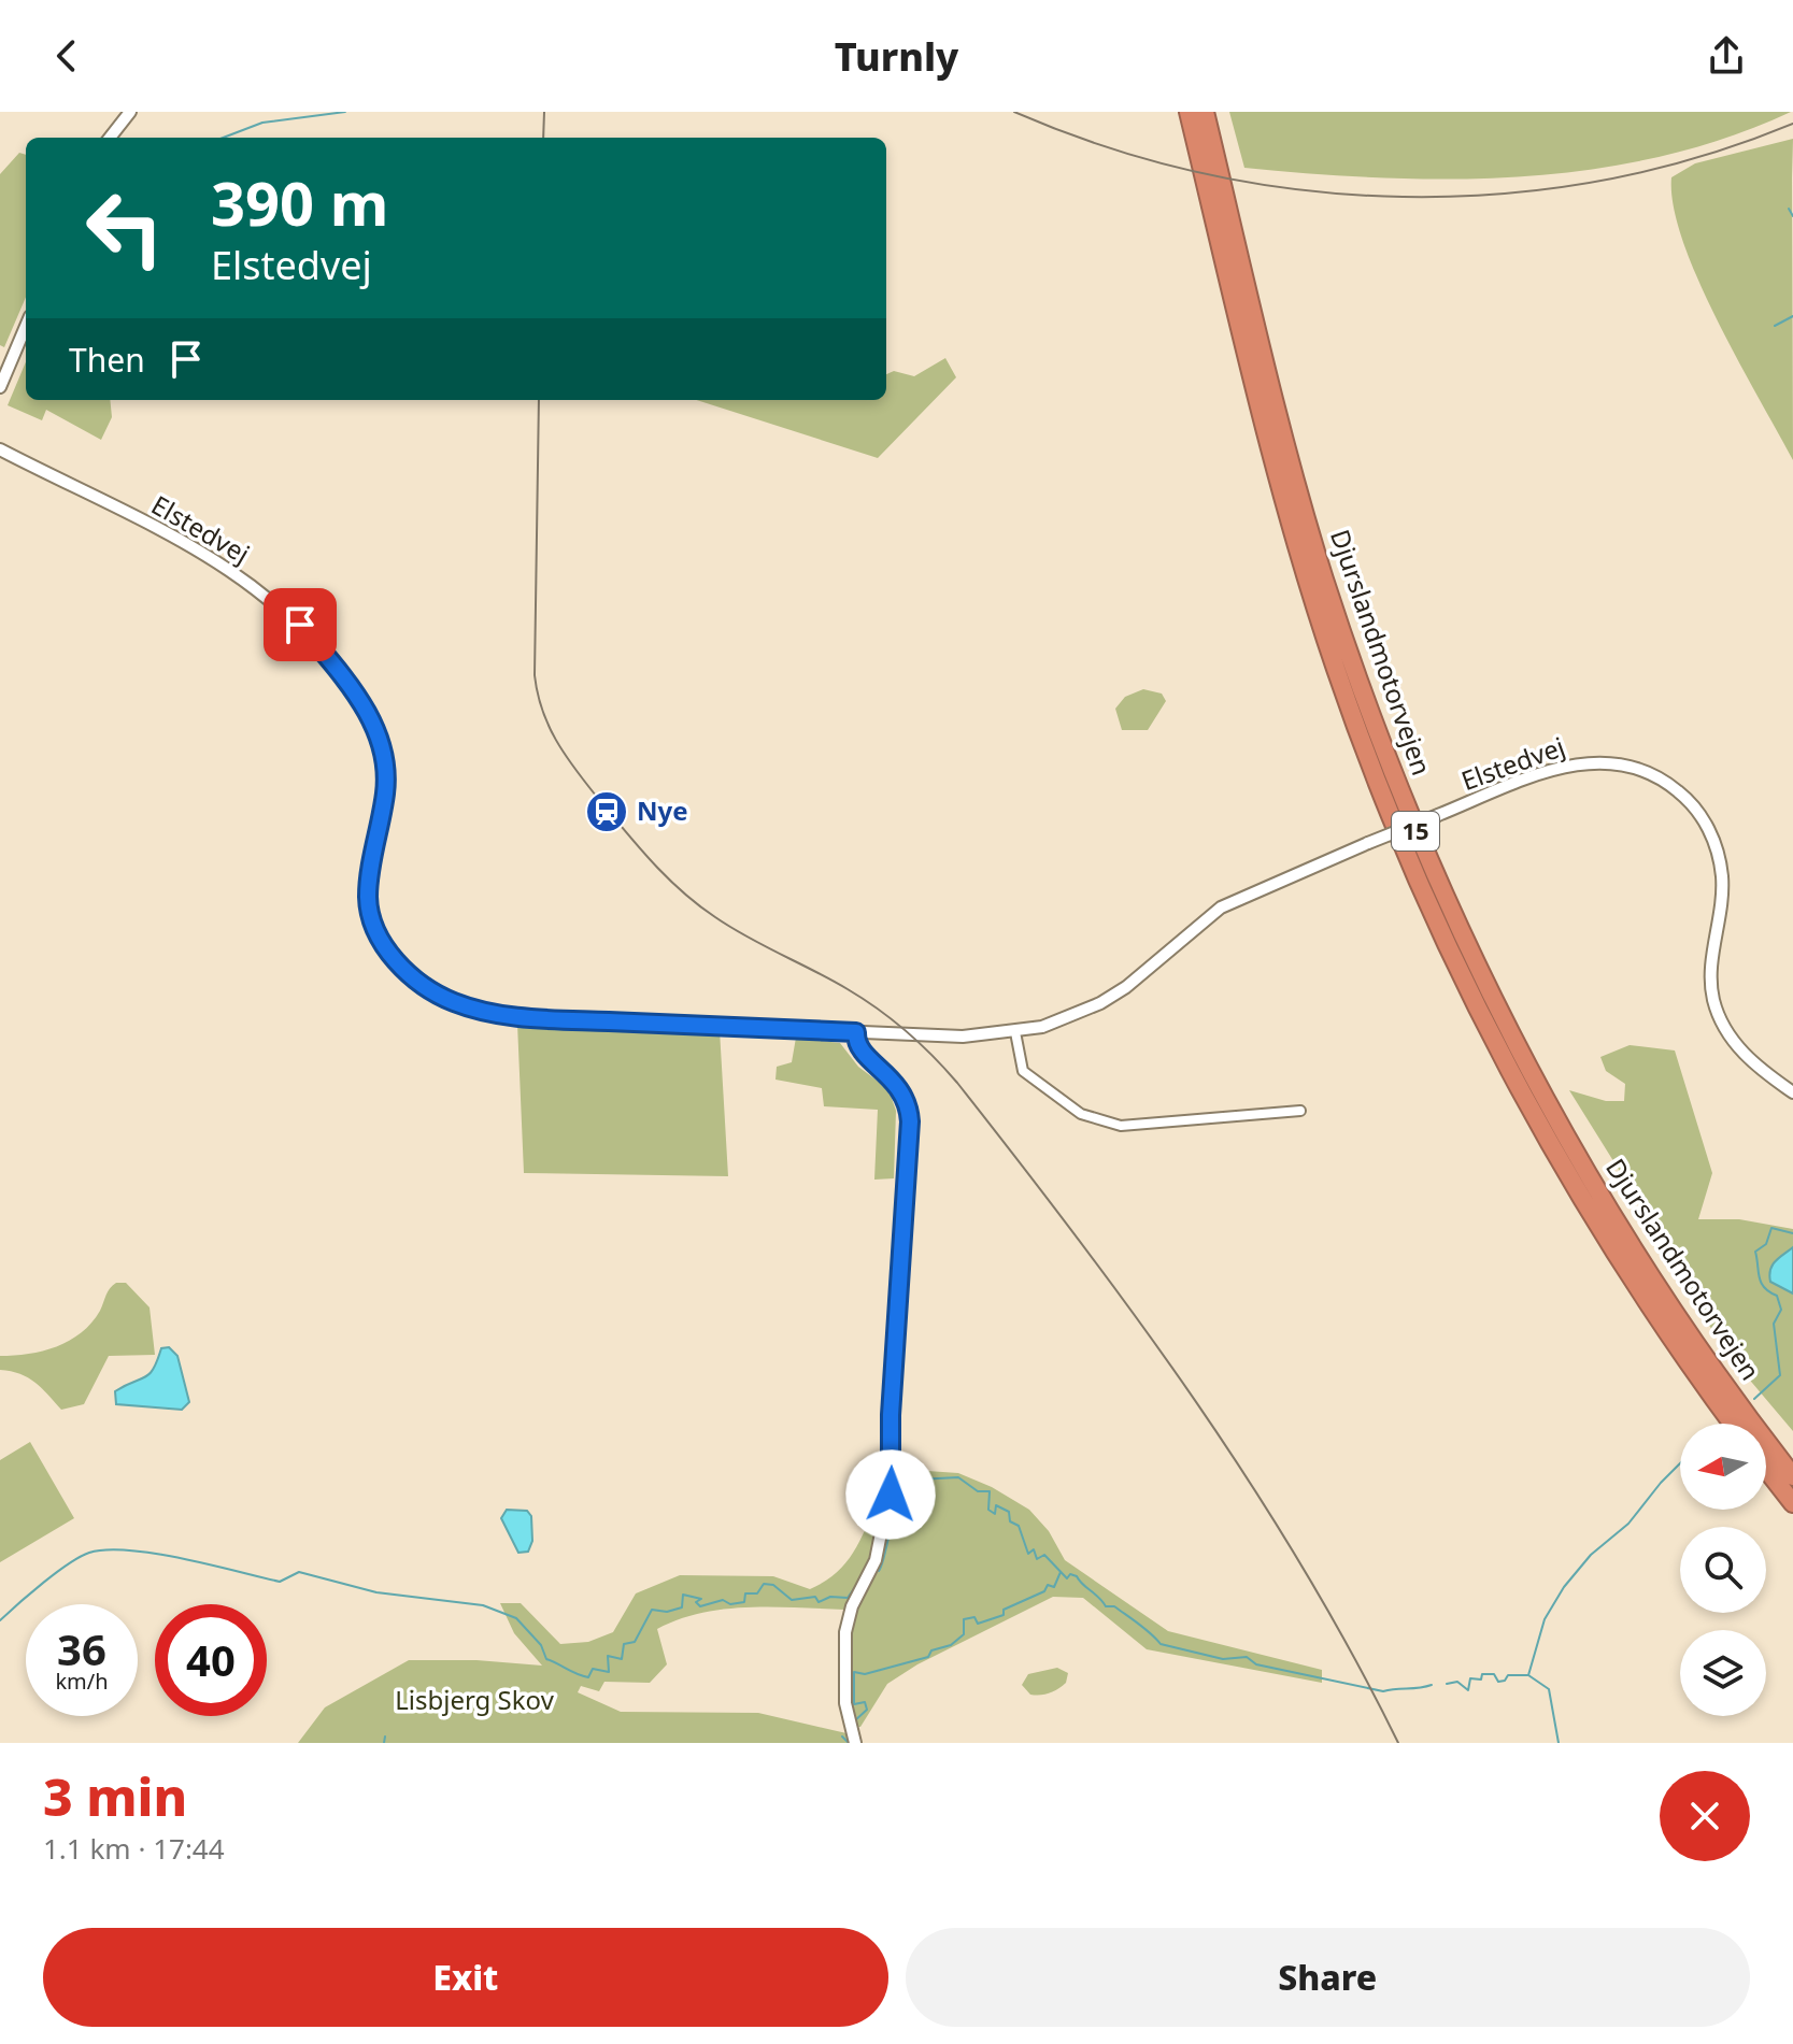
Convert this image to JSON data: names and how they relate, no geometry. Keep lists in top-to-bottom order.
{
  "streets": {
    "highway": ["Djurslandmotorvejen", "15"],
    "street": ["Elstedvej"]
  },
  "parks": ["Lisbjerg Skov"],
  "places": {
    "station": ["Nye"]
  },
  "north": "left",
  "page": {
    "header": "Turnly",
    "turn": ["390 m", "Elstedvej"],
    "then": "Then",
    "speed": "36 km/h",
    "limit": "40",
    "heading": ["3 min", "1.1 km · 17:44"],
    "buttons": ["Exit", "Share"]
  }
}
